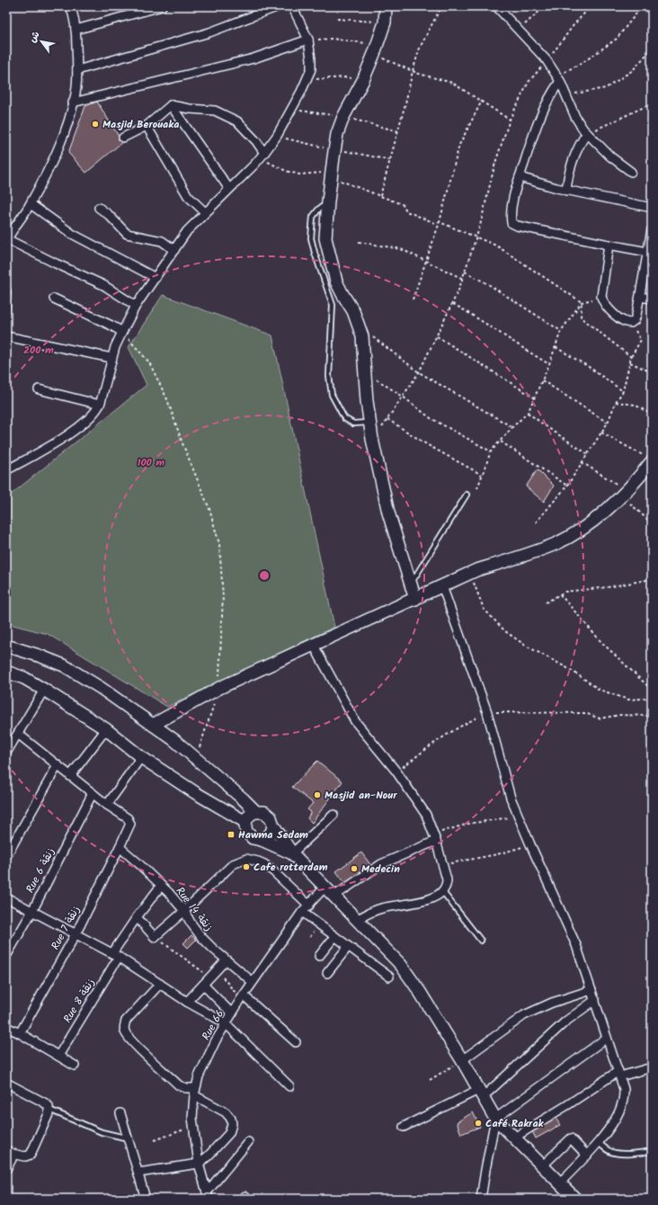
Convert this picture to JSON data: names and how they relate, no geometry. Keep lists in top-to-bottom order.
{
  "streets": {
    "street": [
      "Rue 6 زنقة",
      "Rue 14 زنقة",
      "Rue 7 زنقة",
      "Rue 8 زنقة",
      "Rue 66"
    ]
  },
  "crossings": [
    ["Rue 14 زنقة", "Rue 7 زنقة"],
    ["Rue 14 زنقة", "Rue 8 زنقة"],
    ["Rue 14 زنقة", "Rue 66"]
  ],
  "places": {
    "other": [
      "Masjid Berouaka",
      "Masjid an-Nour",
      "Cafe rotterdam",
      "Medecin",
      "Café Rakrak"
    ],
    "transit": ["Hawma Sedam"]
  },
  "north": "top left",
  "rings": ["200 m", "100 m"]
}
